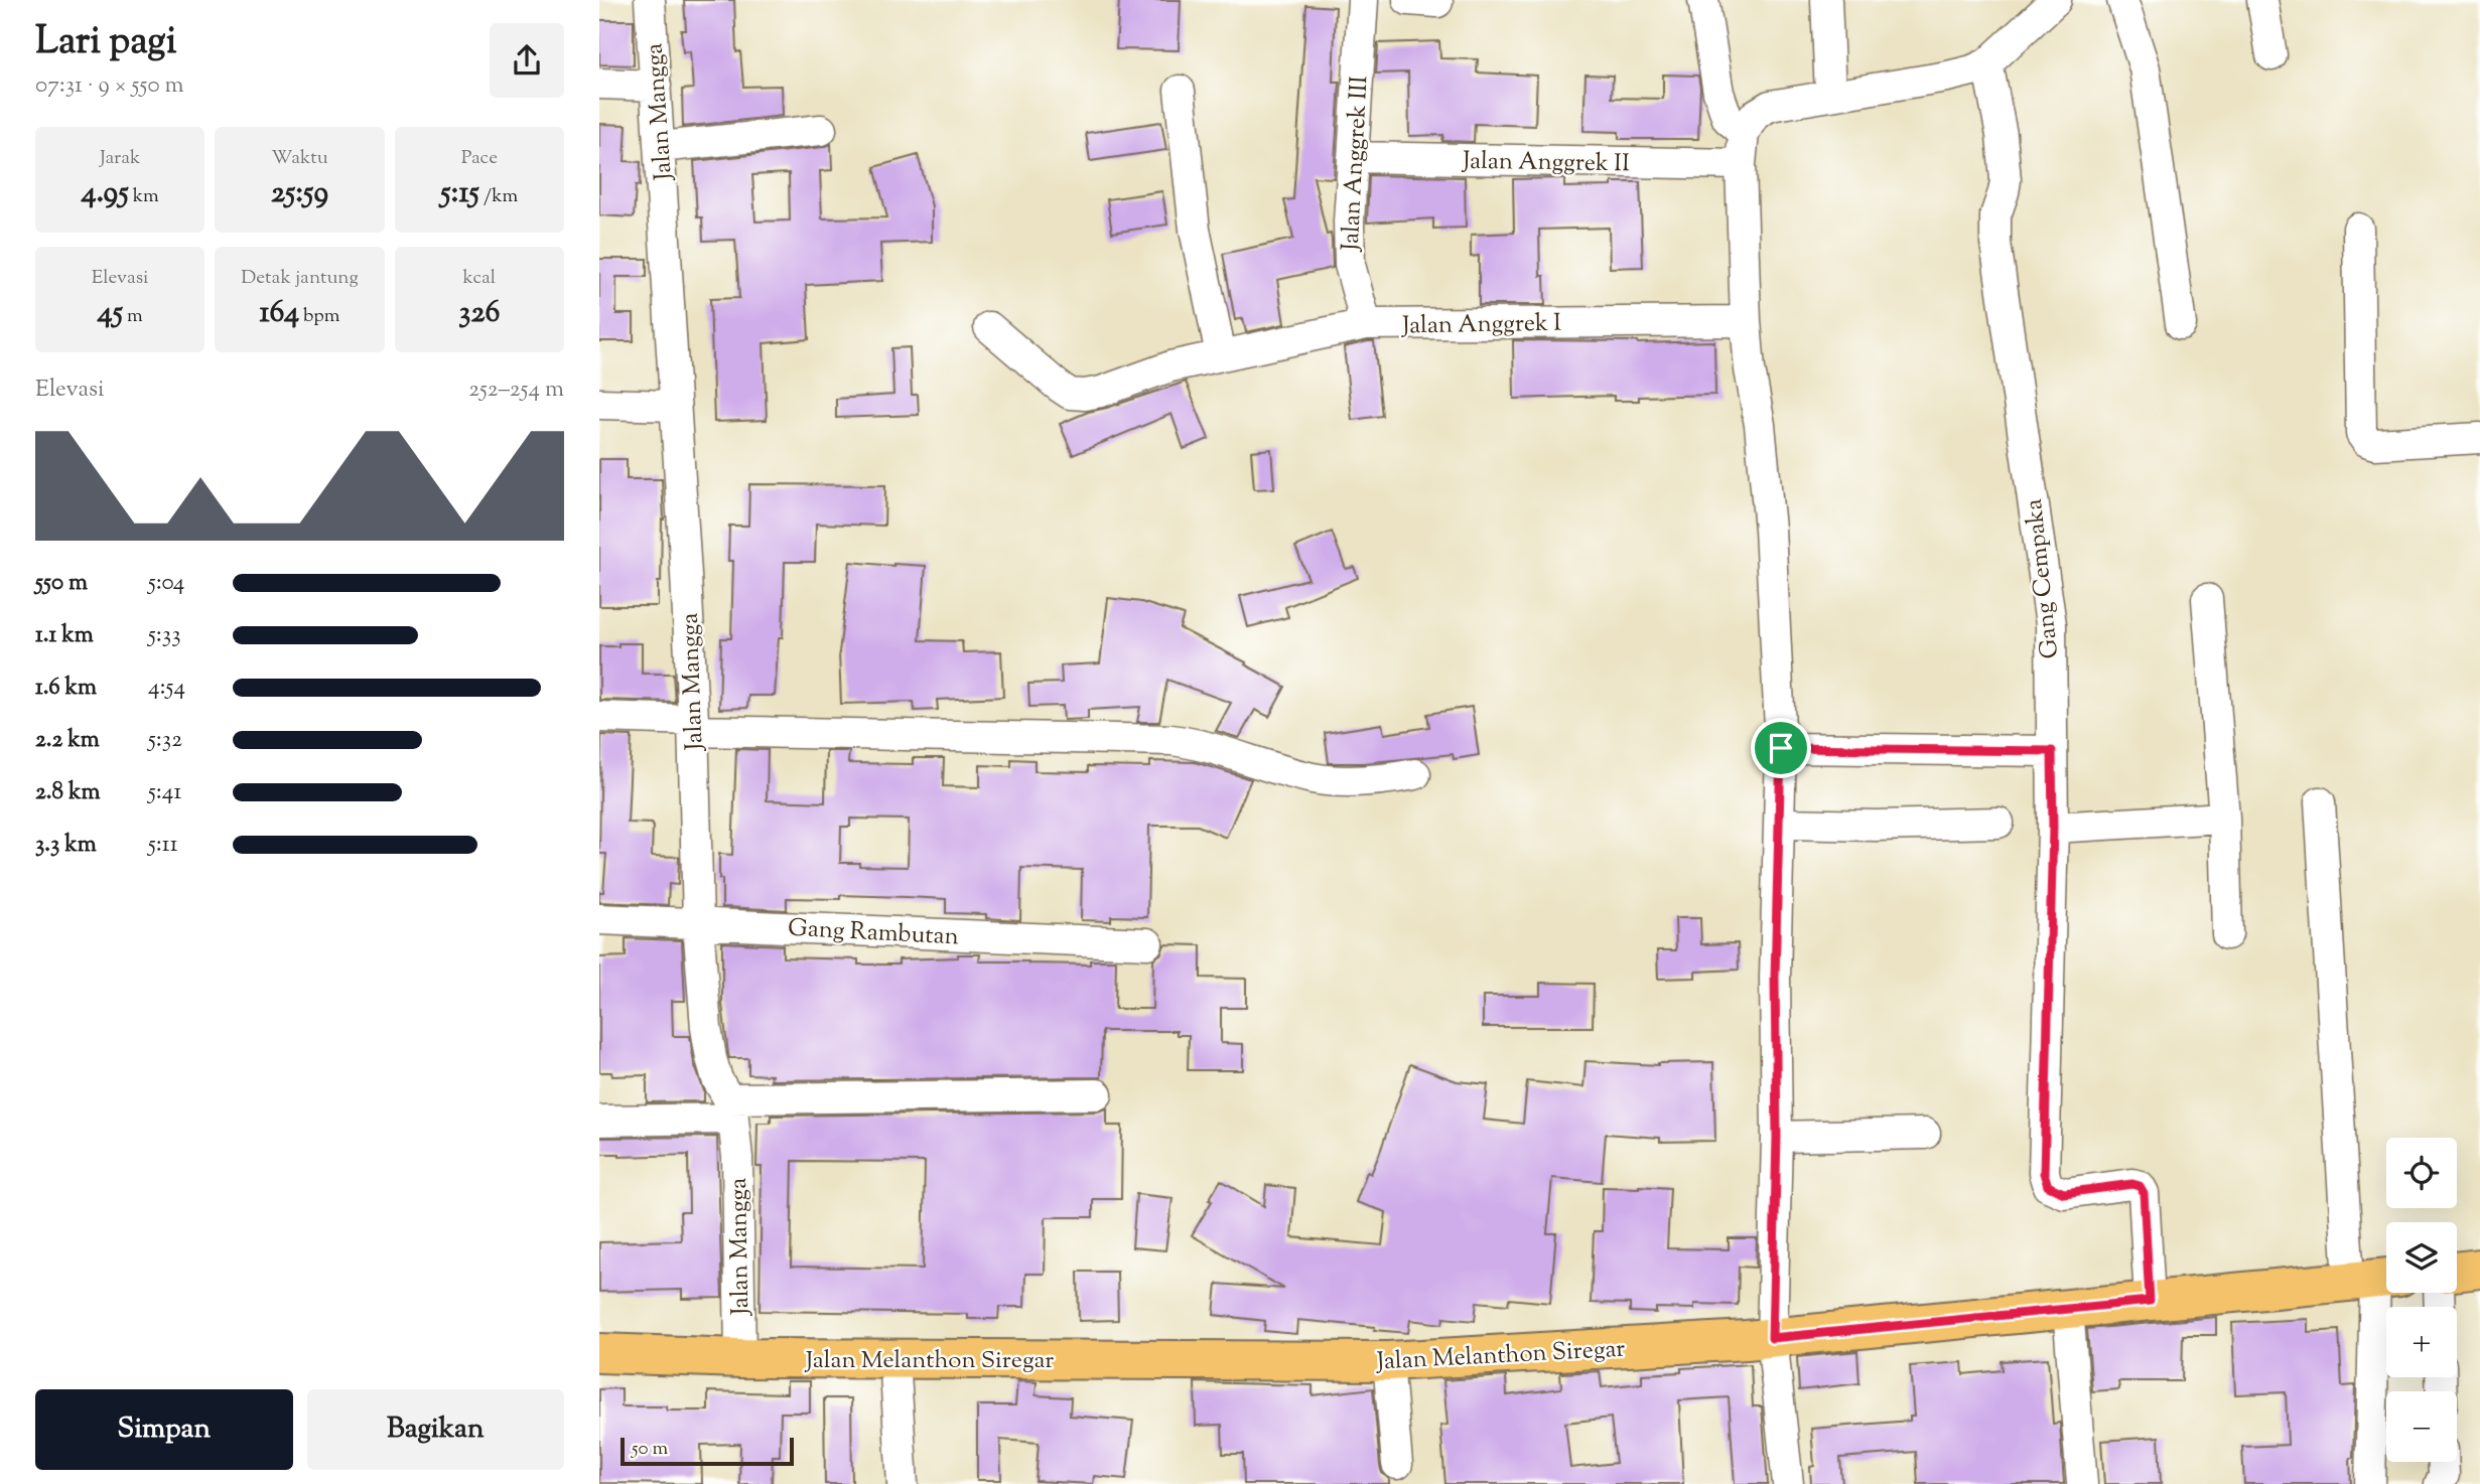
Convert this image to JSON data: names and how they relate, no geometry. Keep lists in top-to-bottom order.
{
  "streets": {
    "main road": ["Jalan Melanthon Siregar"],
    "street": [
      "Jalan Mangga",
      "Jalan Anggrek II",
      "Jalan Anggrek III",
      "Jalan Anggrek I",
      "Gang Cempaka",
      "Gang Rambutan"
    ]
  },
  "crossings": [
    ["Jalan Mangga", "Gang Rambutan"],
    ["Jalan Mangga", "Jalan Melanthon Siregar"],
    ["Jalan Anggrek II", "Jalan Anggrek III"],
    ["Jalan Anggrek III", "Jalan Anggrek I"],
    ["Gang Cempaka", "Jalan Melanthon Siregar"]
  ],
  "scale_bar": "50 m",
  "page": {
    "heading": ["Lari pagi", "07:31 · 9 × 550 m"],
    "stats": [
      ["Jarak", "4.95 km"],
      ["Waktu", "25:59"],
      ["Pace", "5:15 /km"],
      ["Elevasi", "45 m"],
      ["Detak jantung", "164 bpm"],
      ["kcal", "326"]
    ],
    "chart": ["Elevasi", "252–254 m"],
    "list": [
      {
        "name": "550 m",
        "note": "5:04"
      },
      {
        "name": "1.1 km",
        "note": "5:33"
      },
      {
        "name": "1.6 km",
        "note": "4:54"
      },
      {
        "name": "2.2 km",
        "note": "5:32"
      },
      {
        "name": "2.8 km",
        "note": "5:41"
      },
      {
        "name": "3.3 km",
        "note": "5:11"
      }
    ],
    "map_buttons": ["+", "−"],
    "buttons": ["Simpan", "Bagikan"],
    "scale": "50 m"
  }
}
